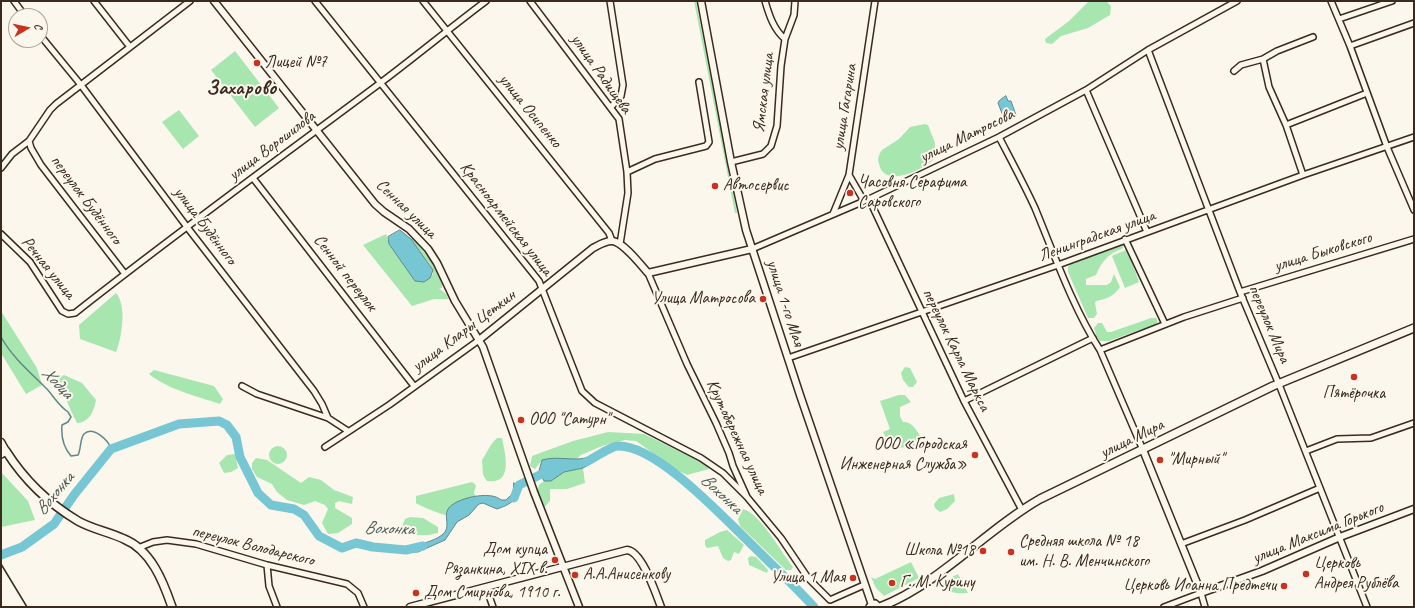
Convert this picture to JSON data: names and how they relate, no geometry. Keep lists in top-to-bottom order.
{
  "streets": {
    "main road": ["улица Мира"],
    "street": [
      "улица Радищева",
      "Ямская улица",
      "улица Гагарина",
      "улица Осипенко",
      "улица Матросова",
      "улица Ворошилова",
      "переулок Будённого",
      "Сенная улица",
      "Красноармейская улица",
      "улица Будённого",
      "Ленинградская улица",
      "улица Быковского",
      "Речная улица",
      "Сенной переулок",
      "улица 1-го Мая",
      "переулок Мира",
      "улица Клары Цеткин",
      "переулок Карла Маркса",
      "Крутобережная улица",
      "улица Максима Горького",
      "переулок Володарского"
    ]
  },
  "crossings": [
    ["улица Радищева", "Крутобережная улица"],
    ["Ямская улица", "улица 1-го Мая"],
    ["улица Гагарина", "улица Матросова"],
    ["улица Гагарина", "переулок Карла Маркса"],
    ["улица Осипенко", "улица Ворошилова"],
    ["улица Осипенко", "улица Клары Цеткин"],
    ["улица Матросова", "улица 1-го Мая"],
    ["улица Матросова", "переулок Мира"],
    ["улица Матросова", "переулок Карла Маркса"],
    ["улица Матросова", "Крутобережная улица"],
    ["улица Ворошилова", "переулок Будённого"],
    ["улица Ворошилова", "Сенная улица"],
    ["улица Ворошилова", "Красноармейская улица"],
    ["улица Ворошилова", "улица Будённого"],
    ["улица Ворошилова", "Речная улица"],
    ["улица Ворошилова", "Сенной переулок"],
    ["Сенная улица", "улица Клары Цеткин"],
    ["Красноармейская улица", "улица Клары Цеткин"],
    ["Красноармейская улица", "Крутобережная улица"],
    ["Ленинградская улица", "улица 1-го Мая"],
    ["Ленинградская улица", "переулок Мира"],
    ["Ленинградская улица", "переулок Карла Маркса"],
    ["улица Быковского", "переулок Мира"],
    ["Сенной переулок", "улица Клары Цеткин"],
    ["улица 1-го Мая", "Крутобережная улица"],
    ["улица 1-го Мая", "улица Мира"],
    ["переулок Мира", "улица Мира"],
    ["переулок Мира", "улица Максима Горького"],
    ["переулок Карла Маркса", "улица Мира"]
  ],
  "districts": ["Захарово"],
  "water": ["Ходца", "Вохонка"],
  "places": [
    "Лицей №7",
    "Автосервис",
    "Часовня Серафима Саровского",
    "Улица Матросова",
    "Пятёрочка",
    "ООО \"Сатурн\"",
    "ООО «Городская Инженерная Служба»",
    "\"Мирный\"",
    "Школа №18",
    "Средняя школа № 18 им. Н. В. Менчинского",
    "Дом купца Рязанкина, XIX в.",
    "Церковь Андрея Рублёва",
    "А.А.Анисенкову",
    "Улица 1 Мая",
    "Г. М. Курину",
    "Церковь Иоанна Предтечи",
    "Дом Смирнова, 1910 г."
  ],
  "north": "right"
}
